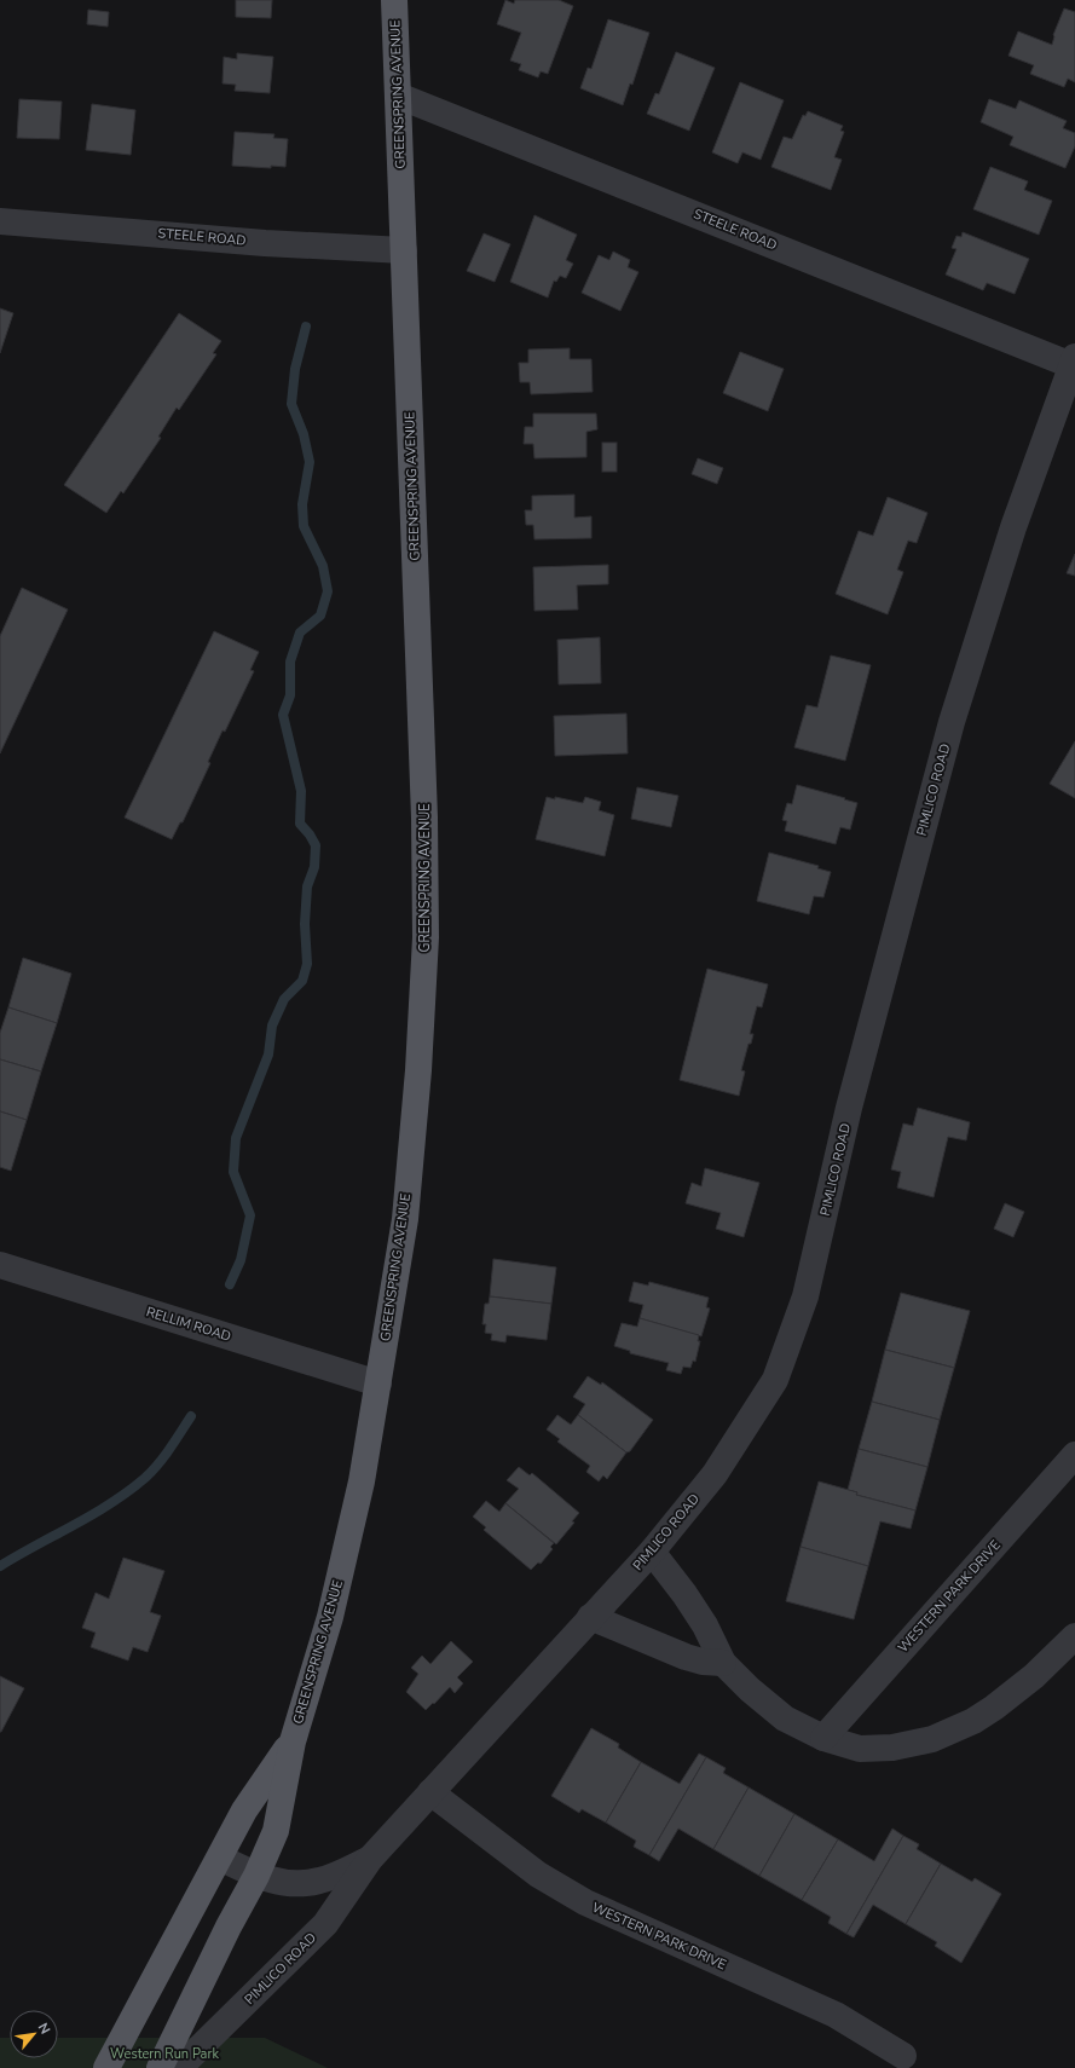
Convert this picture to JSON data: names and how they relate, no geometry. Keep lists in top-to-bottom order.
{
  "streets": {
    "main road": ["GREENSPRING AVENUE"],
    "street": [
      "STEELE ROAD",
      "PIMLICO ROAD",
      "RELLIM ROAD",
      "WESTERN PARK DRIVE"
    ]
  },
  "crossings": [
    ["GREENSPRING AVENUE", "STEELE ROAD"],
    ["GREENSPRING AVENUE", "PIMLICO ROAD"],
    ["GREENSPRING AVENUE", "RELLIM ROAD"],
    ["STEELE ROAD", "PIMLICO ROAD"],
    ["PIMLICO ROAD", "WESTERN PARK DRIVE"]
  ],
  "parks": ["Western Run Park"],
  "north": "top right"
}
